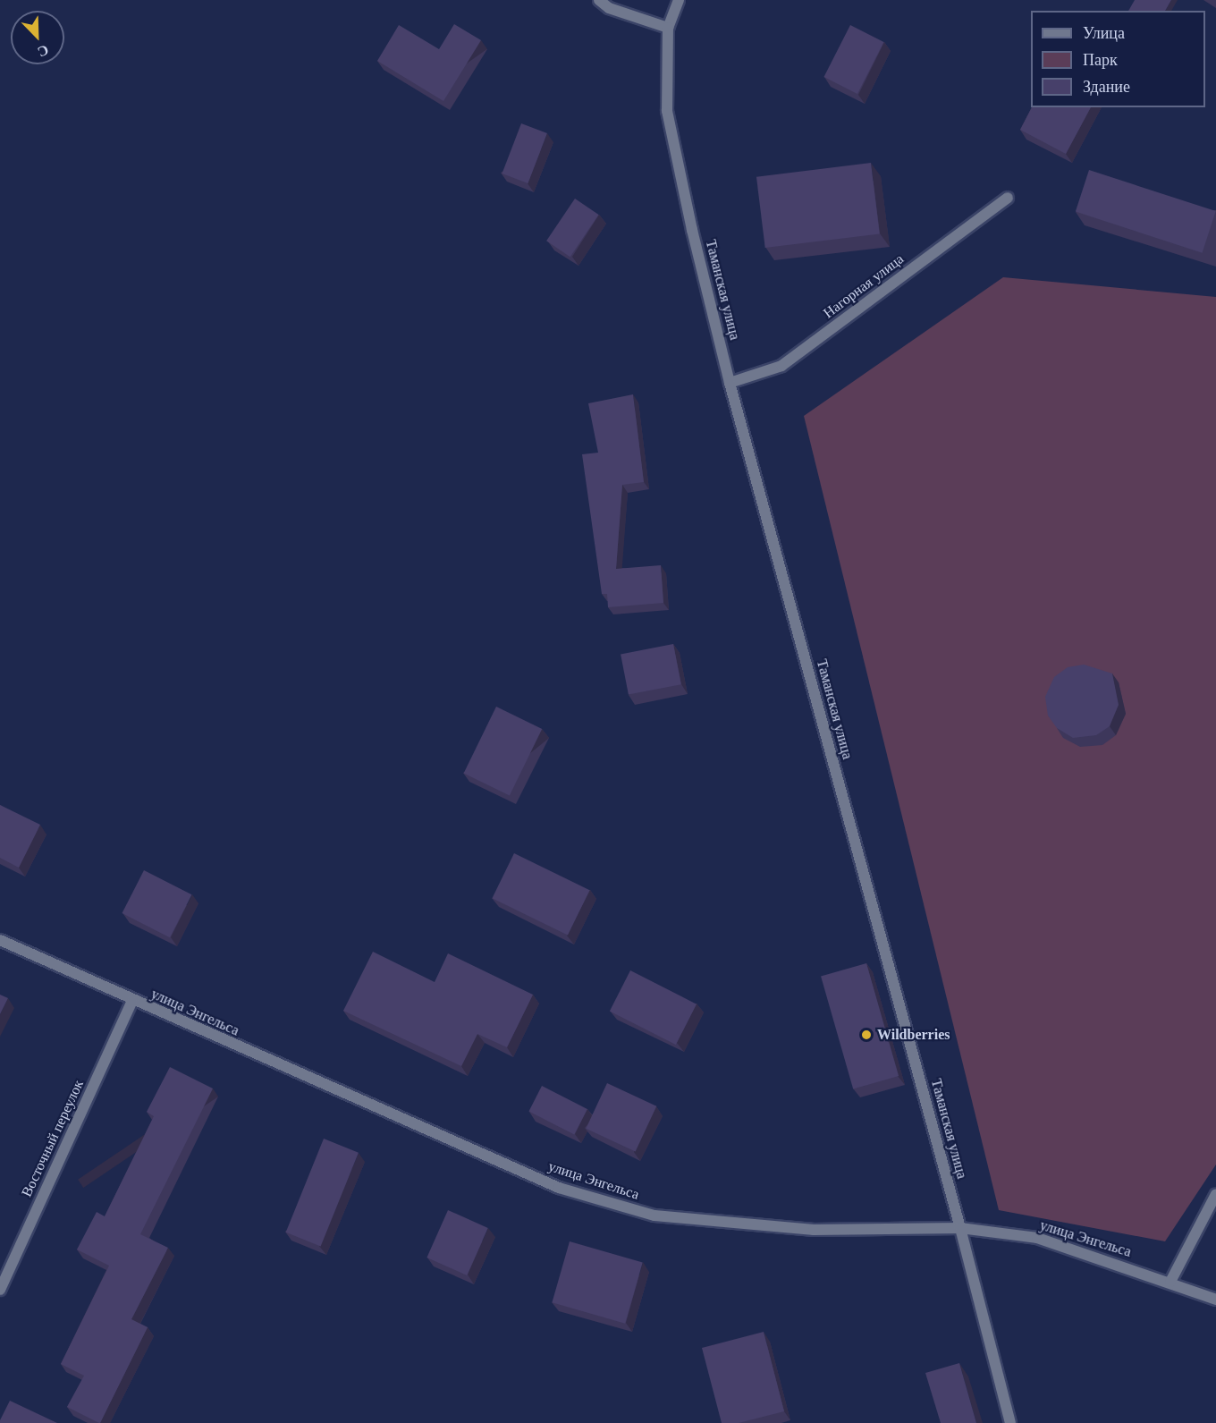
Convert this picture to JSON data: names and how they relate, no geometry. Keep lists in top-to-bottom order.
{
  "streets": {
    "street": [
      "Нагорная улица",
      "Таманская улица",
      "улица Энгельса",
      "Восточный переулок"
    ]
  },
  "crossings": [
    ["Нагорная улица", "Таманская улица"],
    ["Таманская улица", "улица Энгельса"],
    ["улица Энгельса", "Восточный переулок"]
  ],
  "places": ["Wildberries"],
  "legend": ["Улица", "Парк", "Здание"],
  "north": "bottom right"
}
